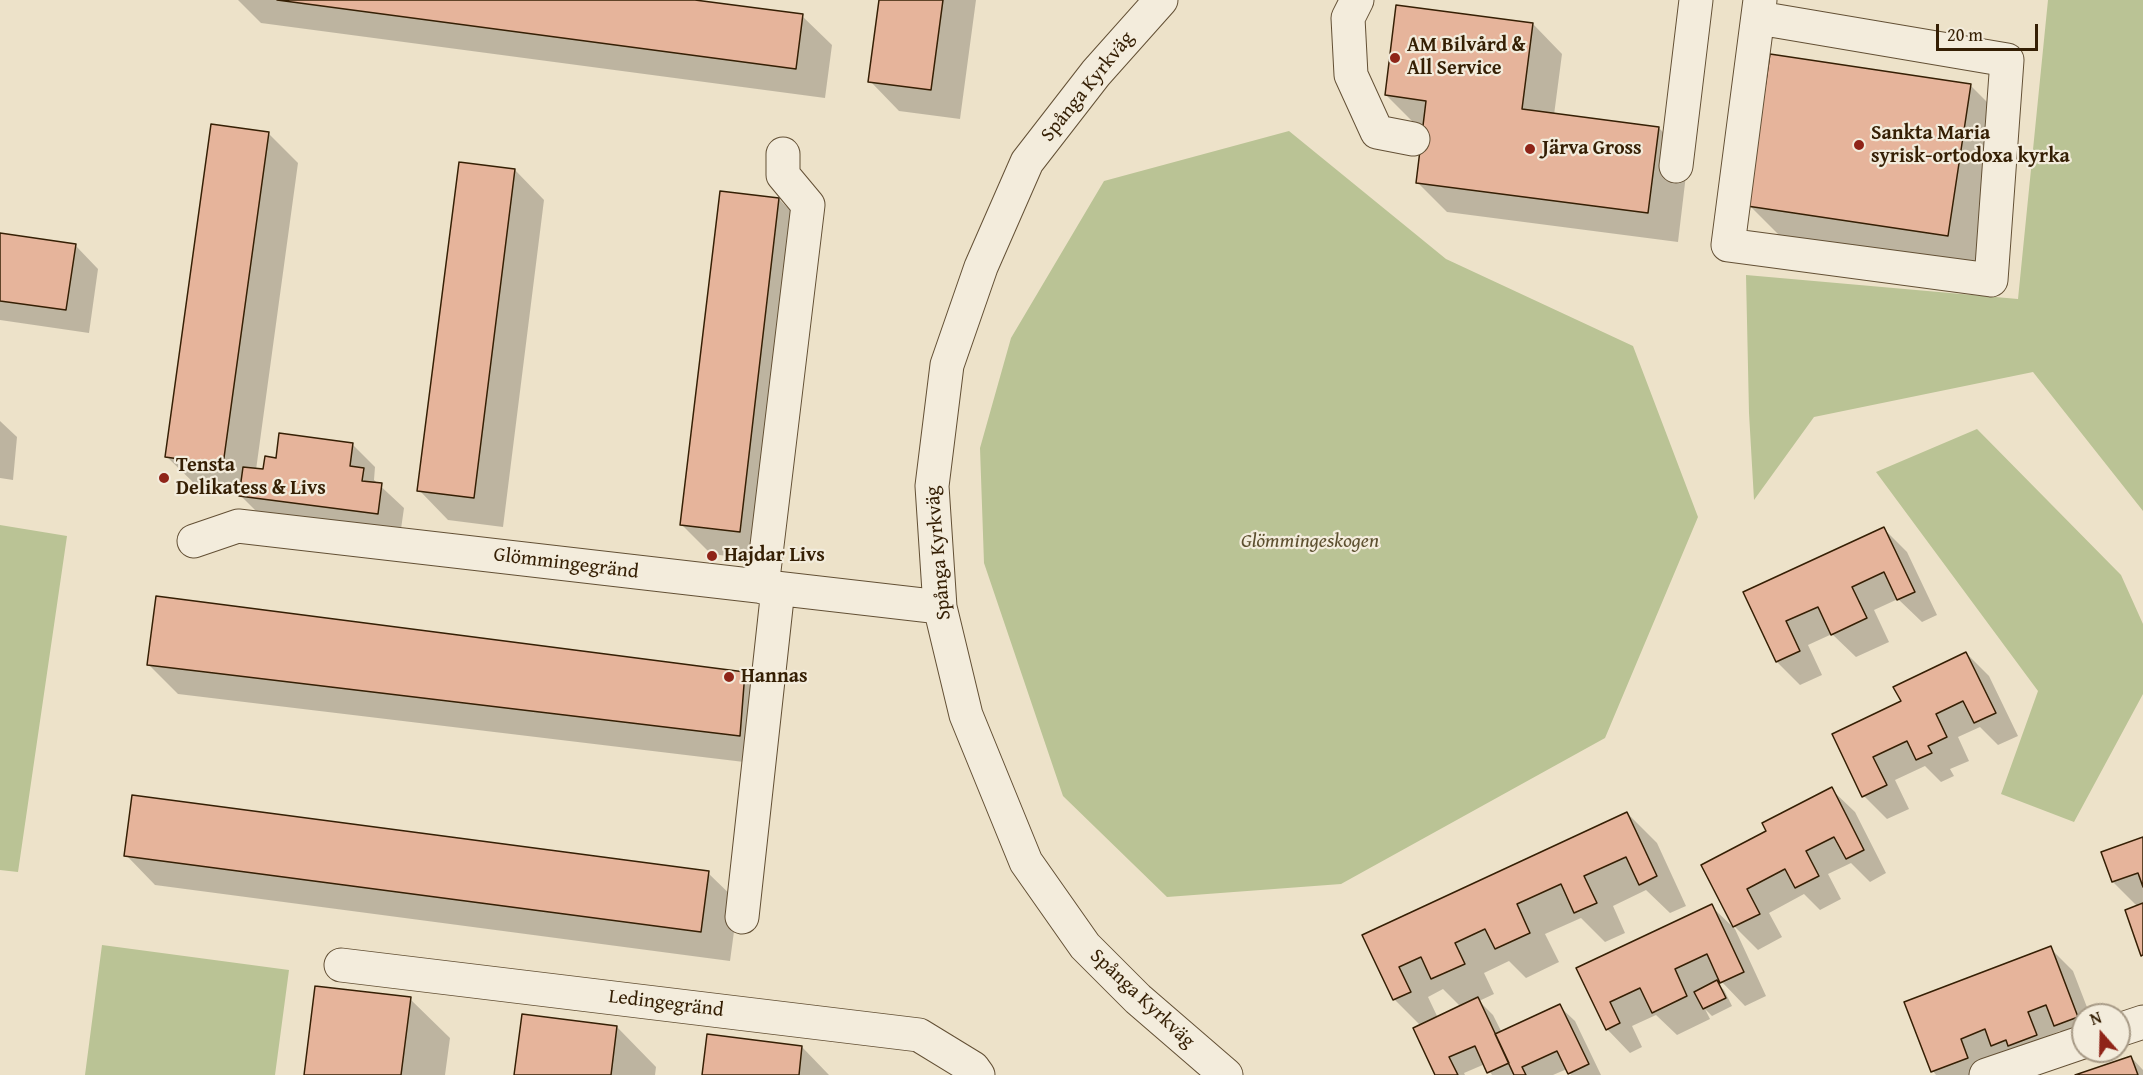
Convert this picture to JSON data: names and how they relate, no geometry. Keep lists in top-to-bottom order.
{
  "streets": {
    "street": ["Spånga Kyrkväg", "Glömmingegränd", "Ledingegränd"]
  },
  "crossings": [
    ["Spånga Kyrkväg", "Glömmingegränd"]
  ],
  "parks": ["Glömmingeskogen"],
  "places": [
    "AM Bilvård & All Service",
    "Sankta Maria syrisk-ortodoxa kyrka",
    "Järva Gross",
    "Tensta Delikatess & Livs",
    "Hajdar Livs",
    "Hannas"
  ],
  "scale_bar": "20 m",
  "north": "top"
}
